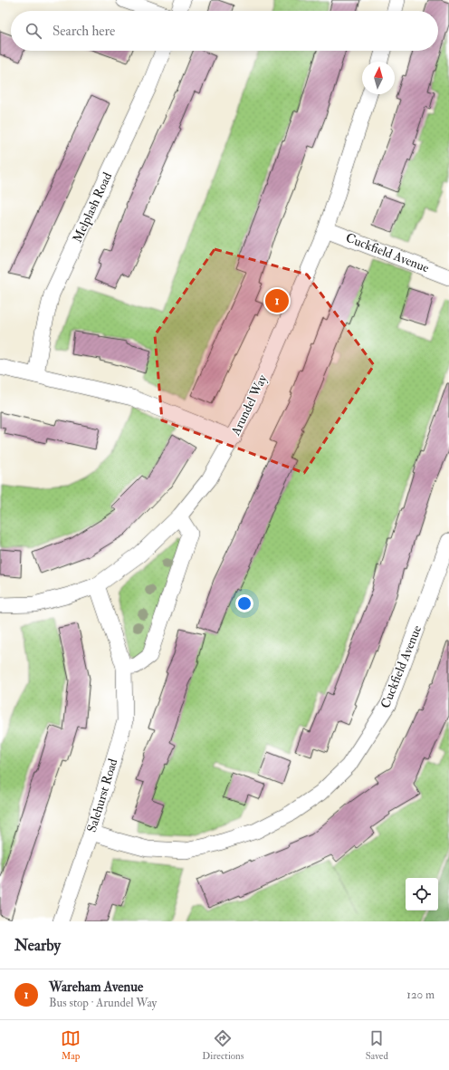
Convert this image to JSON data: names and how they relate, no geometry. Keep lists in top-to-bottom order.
{
  "streets": {
    "street": [
      "Melplash Road",
      "Cuckfield Avenue",
      "Arundel Way",
      "Salehurst Road"
    ]
  },
  "crossings": [
    ["Cuckfield Avenue", "Arundel Way"],
    ["Cuckfield Avenue", "Salehurst Road"],
    ["Arundel Way", "Salehurst Road"]
  ],
  "north": "top",
  "page": {
    "search": "Search here",
    "pins": "1",
    "heading": "Nearby",
    "list": [
      {
        "mark": "1",
        "name": "Wareham Avenue",
        "note": "Bus stop · Arundel Way",
        "value": "120 m"
      }
    ],
    "nav": ["Map", "Directions", "Saved"]
  }
}
